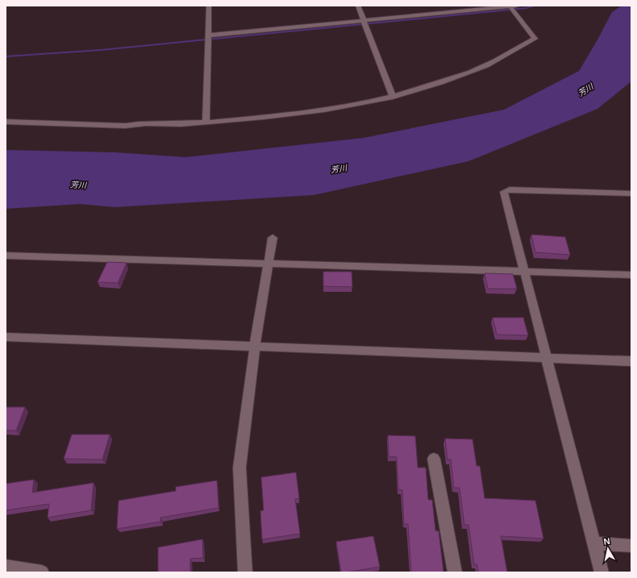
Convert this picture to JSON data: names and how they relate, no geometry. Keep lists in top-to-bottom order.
{
  "water": ["芳川"],
  "north": "top"
}
